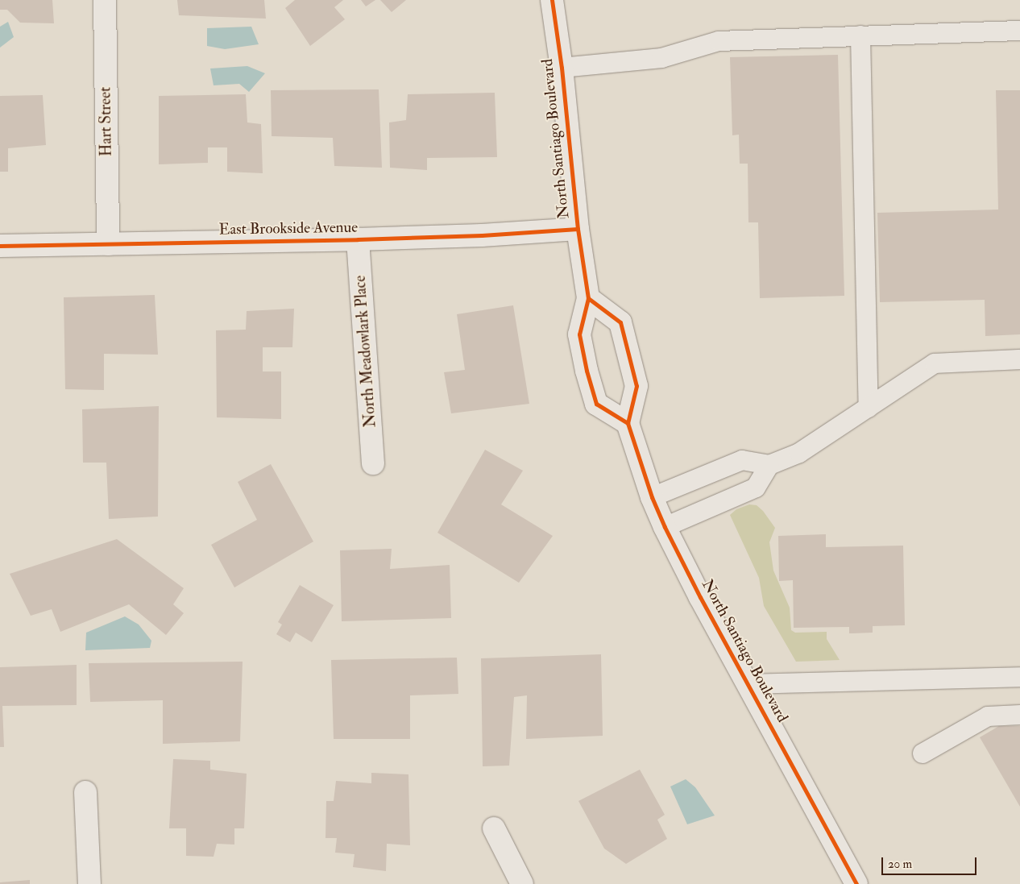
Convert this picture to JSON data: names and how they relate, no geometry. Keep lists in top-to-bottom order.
{
  "streets": {
    "street": [
      "Hart Street",
      "North Santiago Boulevard",
      "East Brookside Avenue",
      "North Meadowlark Place"
    ]
  },
  "crossings": [
    ["Hart Street", "East Brookside Avenue"],
    ["North Santiago Boulevard", "East Brookside Avenue"],
    ["East Brookside Avenue", "North Meadowlark Place"]
  ],
  "scale_bar": "20 m"
}
